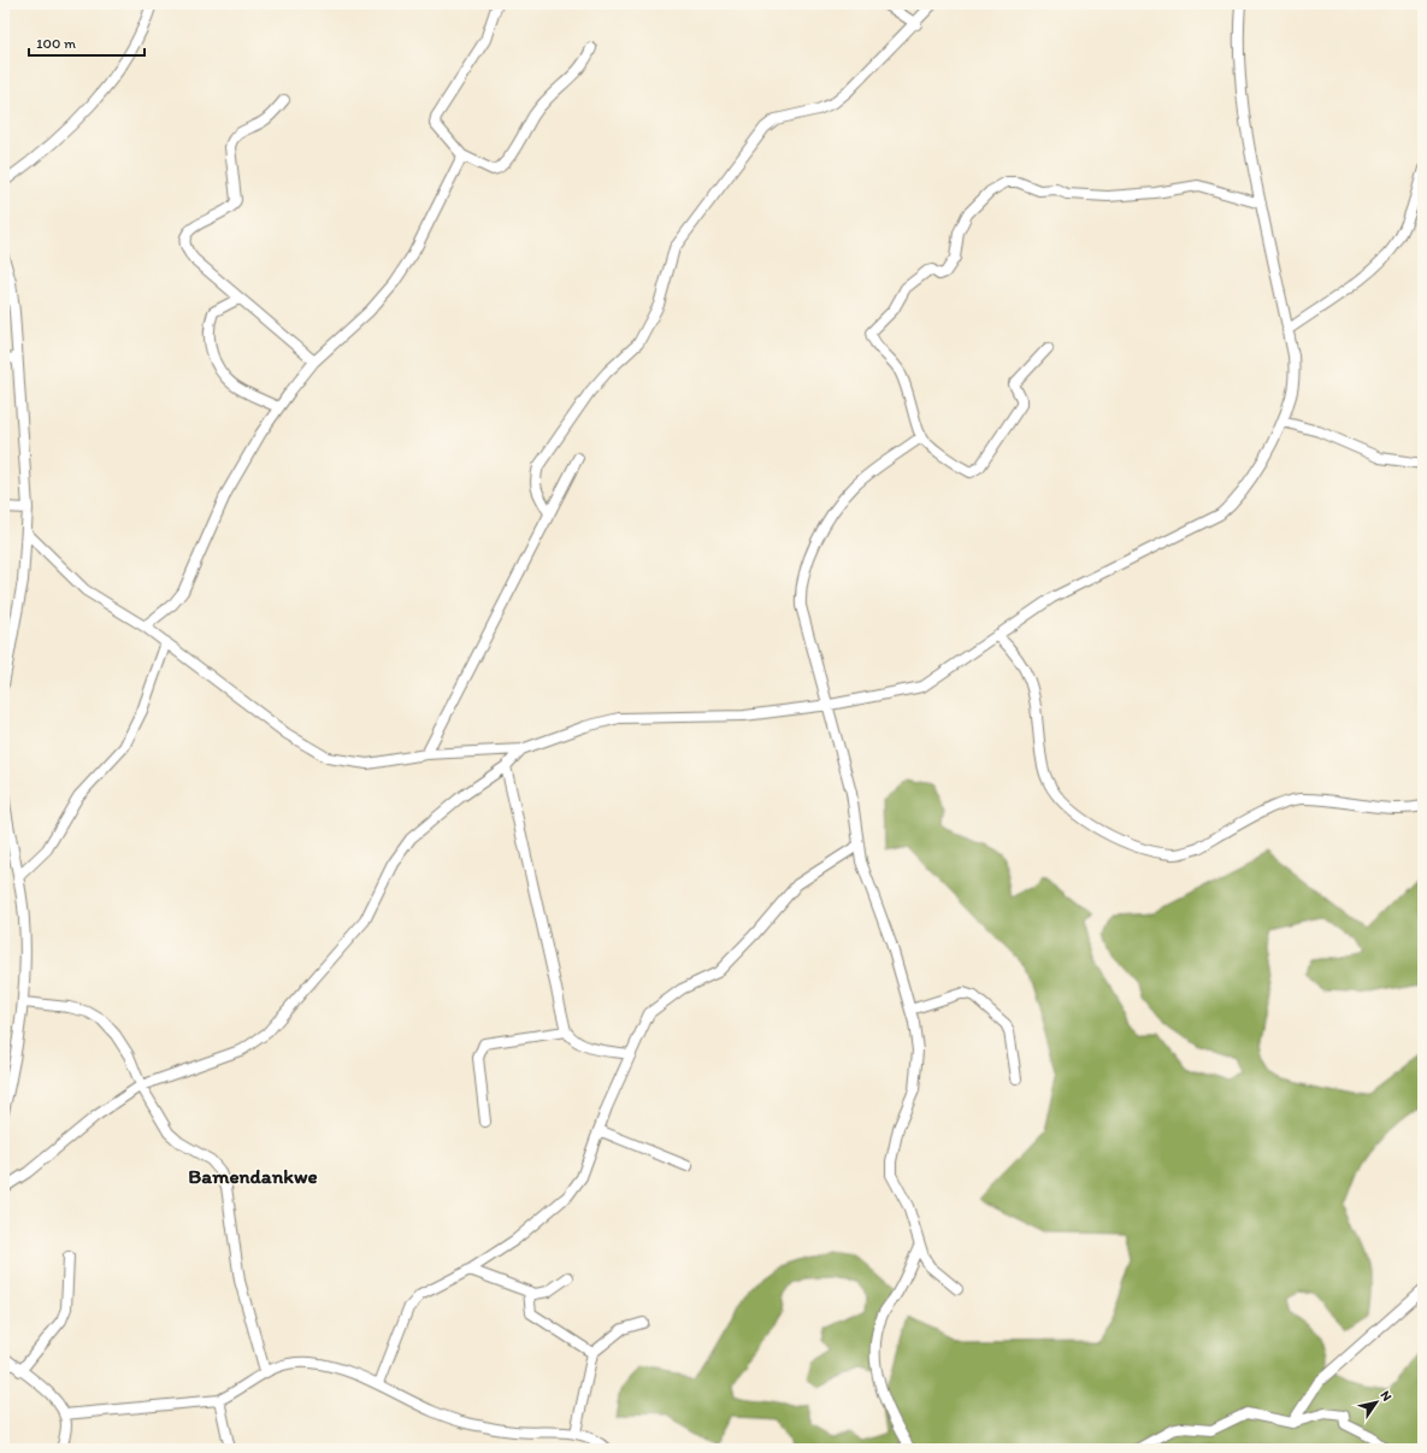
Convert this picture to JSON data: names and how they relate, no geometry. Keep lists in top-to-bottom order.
{
  "districts": ["Bamendankwe"],
  "scale_bar": "100 m",
  "north": "top right"
}
